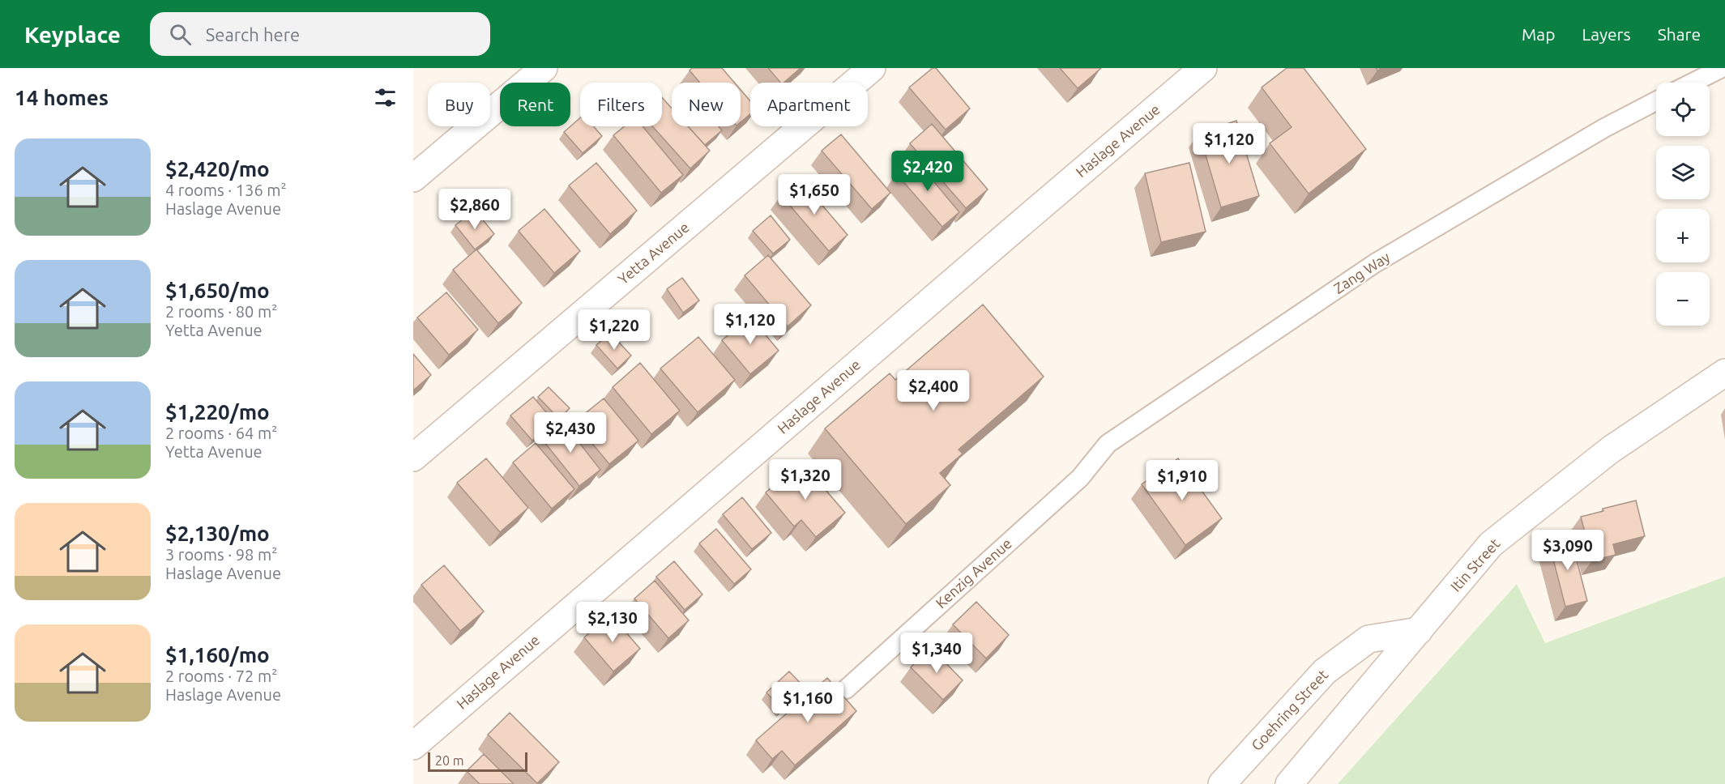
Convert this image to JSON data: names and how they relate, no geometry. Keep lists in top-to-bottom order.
{
  "streets": {
    "street": [
      "Haslage Avenue",
      "Yetta Avenue",
      "Itin Street",
      "Goehring Street"
    ],
    "lane": ["Zang Way", "Kenzig Avenue"]
  },
  "crossings": [
    ["Zang Way", "Kenzig Avenue"],
    ["Itin Street", "Goehring Street"]
  ],
  "scale_bar": "20 m",
  "page": {
    "header": "Keyplace",
    "search": "Search here",
    "nav": ["Map", "Layers", "Share"],
    "heading": "14 homes",
    "map_buttons": ["+", "−"],
    "chip": [
      "Buy",
      "Rent",
      "Filters",
      "New",
      "Apartment"
    ],
    "price": [
      "$1,120",
      "$2,420",
      "$1,650",
      "$2,860",
      "$1,120",
      "$1,220",
      "$2,400",
      "$2,430",
      "$1,320",
      "$1,910",
      "$3,090",
      "$2,130",
      "$1,340",
      "$1,160"
    ],
    "list": [
      {
        "name": "$2,420/mo",
        "note": "4 rooms · 136 m² · Haslage Avenue"
      },
      {
        "name": "$1,650/mo",
        "note": "2 rooms · 80 m² · Yetta Avenue"
      },
      {
        "name": "$1,220/mo",
        "note": "2 rooms · 64 m² · Yetta Avenue"
      },
      {
        "name": "$2,130/mo",
        "note": "3 rooms · 98 m² · Haslage Avenue"
      },
      {
        "name": "$1,160/mo",
        "note": "2 rooms · 72 m² · Haslage Avenue"
      }
    ],
    "scale": "20 m"
  }
}
